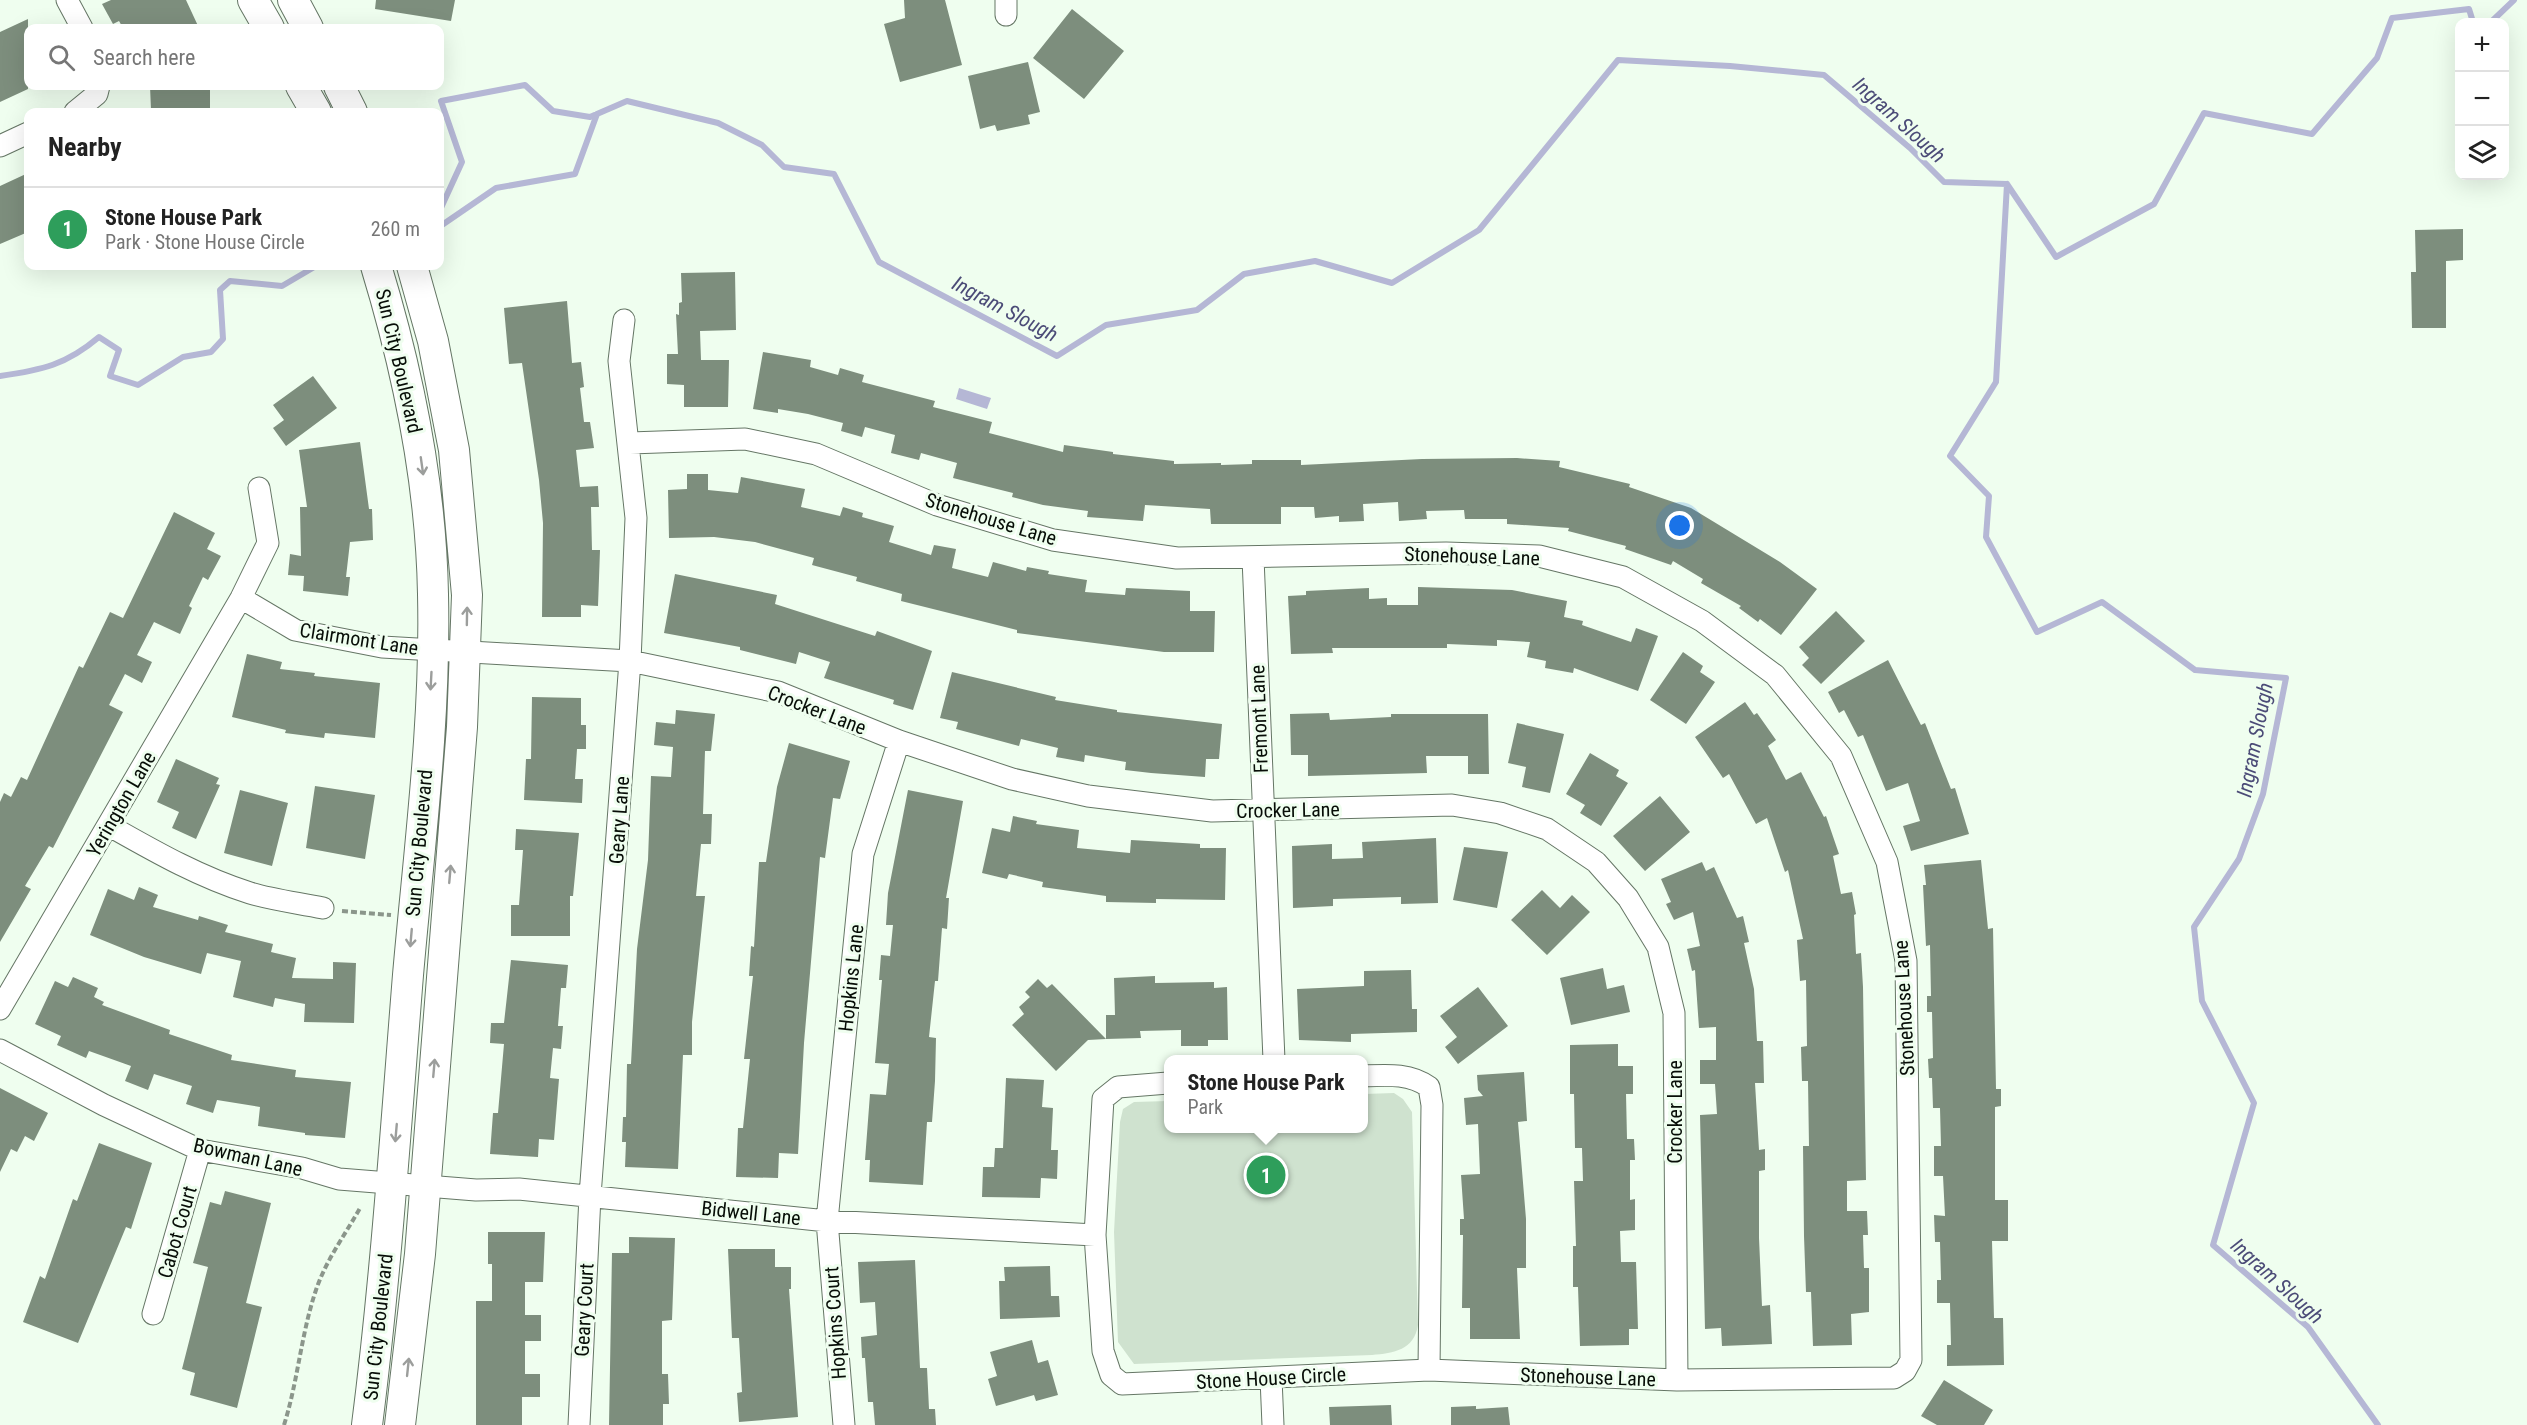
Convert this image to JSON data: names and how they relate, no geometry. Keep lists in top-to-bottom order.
{
  "streets": {
    "street": [
      "Sun City Boulevard",
      "Stonehouse Lane",
      "Clairmont Lane",
      "Crocker Lane",
      "Fremont Lane",
      "Yerington Lane",
      "Geary Lane",
      "Hopkins Lane",
      "Bowman Lane",
      "Bidwell Lane",
      "Cabot Court",
      "Geary Court",
      "Hopkins Court",
      "Stone House Circle"
    ]
  },
  "crossings": [
    ["Sun City Boulevard", "Clairmont Lane"],
    ["Sun City Boulevard", "Crocker Lane"],
    ["Sun City Boulevard", "Bowman Lane"],
    ["Sun City Boulevard", "Bidwell Lane"],
    ["Stonehouse Lane", "Crocker Lane"],
    ["Stonehouse Lane", "Fremont Lane"],
    ["Stonehouse Lane", "Geary Lane"],
    ["Stonehouse Lane", "Stone House Circle"],
    ["Clairmont Lane", "Crocker Lane"],
    ["Clairmont Lane", "Yerington Lane"],
    ["Crocker Lane", "Fremont Lane"],
    ["Crocker Lane", "Geary Lane"],
    ["Crocker Lane", "Hopkins Lane"],
    ["Geary Lane", "Bidwell Lane"],
    ["Geary Lane", "Geary Court"],
    ["Hopkins Lane", "Bidwell Lane"],
    ["Hopkins Lane", "Hopkins Court"],
    ["Bowman Lane", "Bidwell Lane"],
    ["Bowman Lane", "Cabot Court"],
    ["Bidwell Lane", "Geary Court"],
    ["Bidwell Lane", "Hopkins Court"],
    ["Bidwell Lane", "Stone House Circle"]
  ],
  "water": ["Ingram Slough"],
  "page": {
    "map_buttons": ["+", "−"],
    "search": "Search here",
    "heading": "Nearby",
    "list": [
      {
        "mark": "1",
        "name": "Stone House Park",
        "note": "Park · Stone House Circle",
        "value": "260 m"
      }
    ],
    "popup": ["Stone House Park", "Park"],
    "pins": "1"
  }
}
